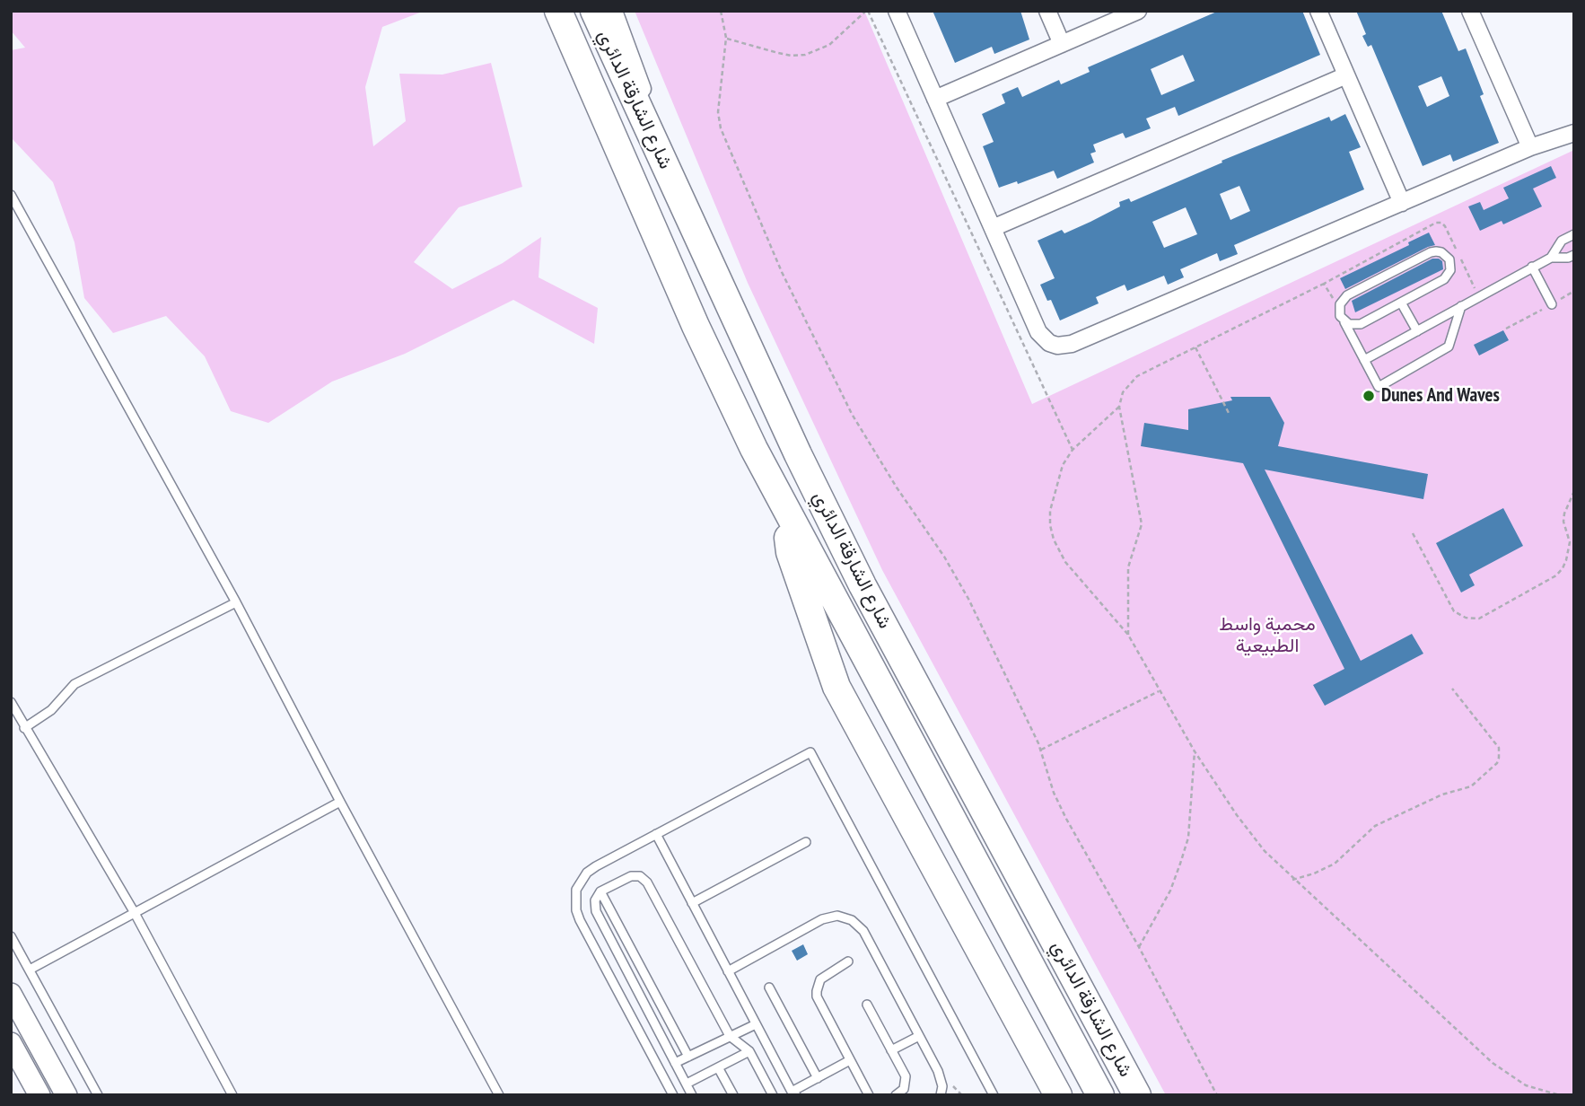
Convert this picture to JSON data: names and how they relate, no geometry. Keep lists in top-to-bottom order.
{
  "streets": {
    "highway": ["شارع الشارقة الدائري"]
  },
  "parks": ["محمية واسط الطبيعية"],
  "places": ["Dunes And Waves"]
}
